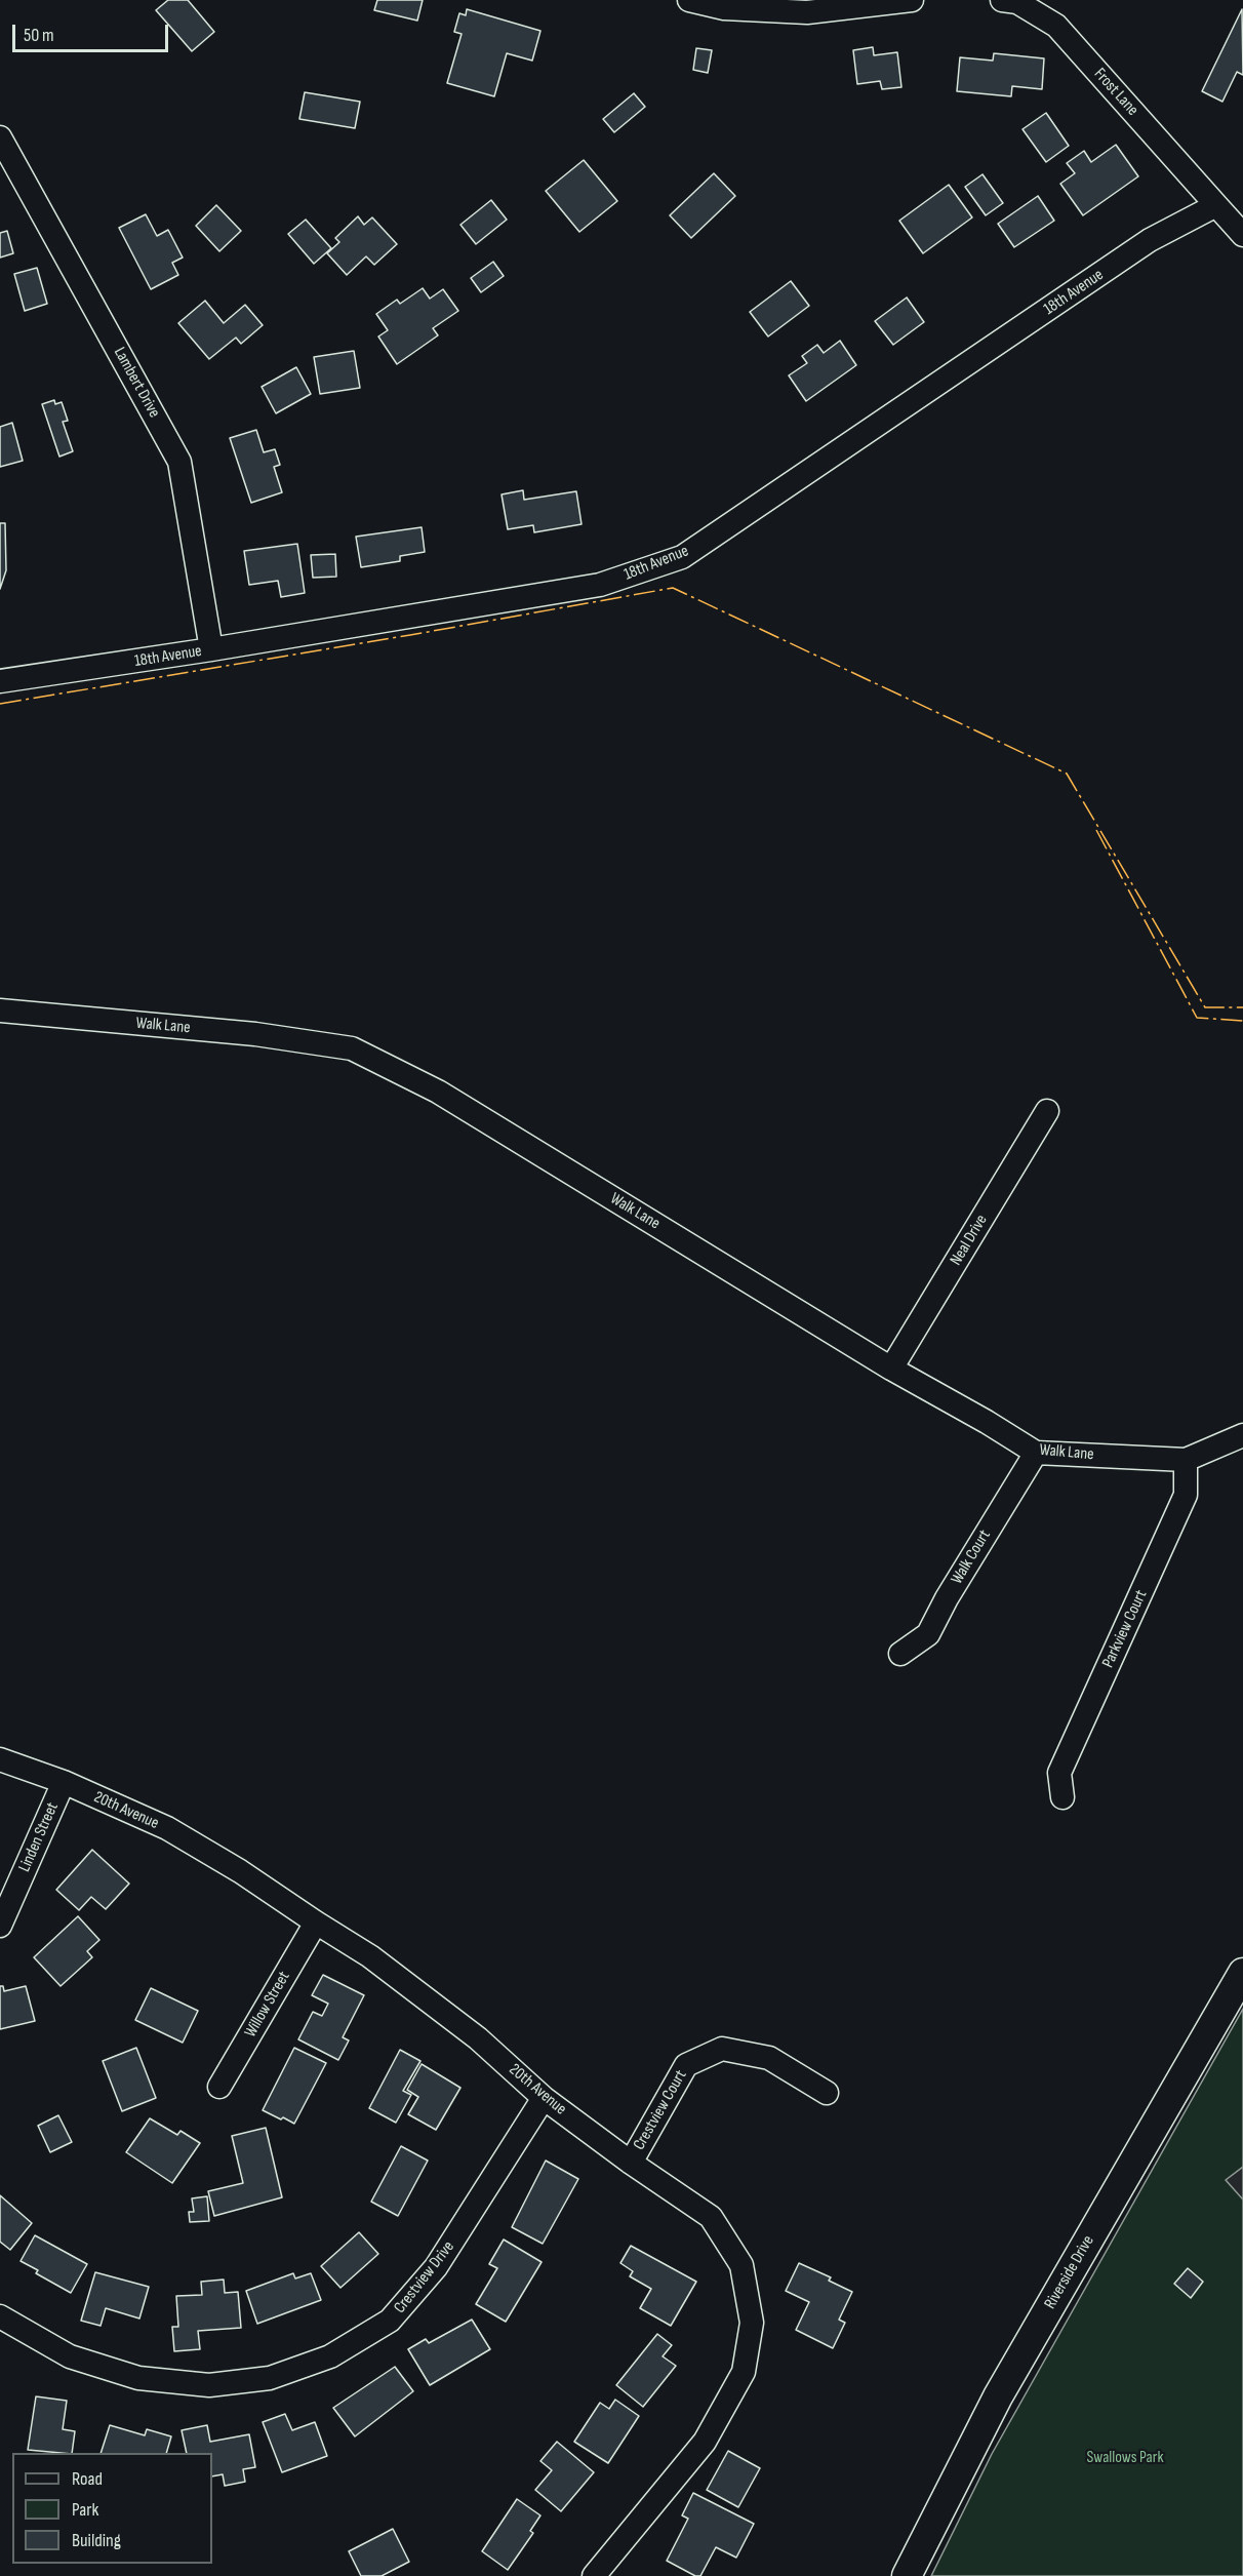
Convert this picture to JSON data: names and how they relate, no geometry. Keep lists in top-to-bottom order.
{
  "streets": {
    "main road": ["Riverside Drive"],
    "street": [
      "Frost Lane",
      "18th Avenue",
      "Lambert Drive",
      "Walk Lane",
      "Neal Drive",
      "Walk Court",
      "Parkview Court",
      "20th Avenue",
      "Linden Street",
      "Willow Street",
      "Crestview Court",
      "Crestview Drive"
    ]
  },
  "crossings": [
    ["Frost Lane", "18th Avenue"],
    ["18th Avenue", "Lambert Drive"],
    ["Walk Lane", "Neal Drive"],
    ["Walk Lane", "Walk Court"],
    ["Walk Lane", "Parkview Court"],
    ["20th Avenue", "Linden Street"],
    ["20th Avenue", "Willow Street"],
    ["20th Avenue", "Crestview Court"],
    ["20th Avenue", "Crestview Drive"]
  ],
  "parks": ["Swallows Park"],
  "legend": ["Road", "Park", "Building"],
  "scale_bar": "50 m"
}
